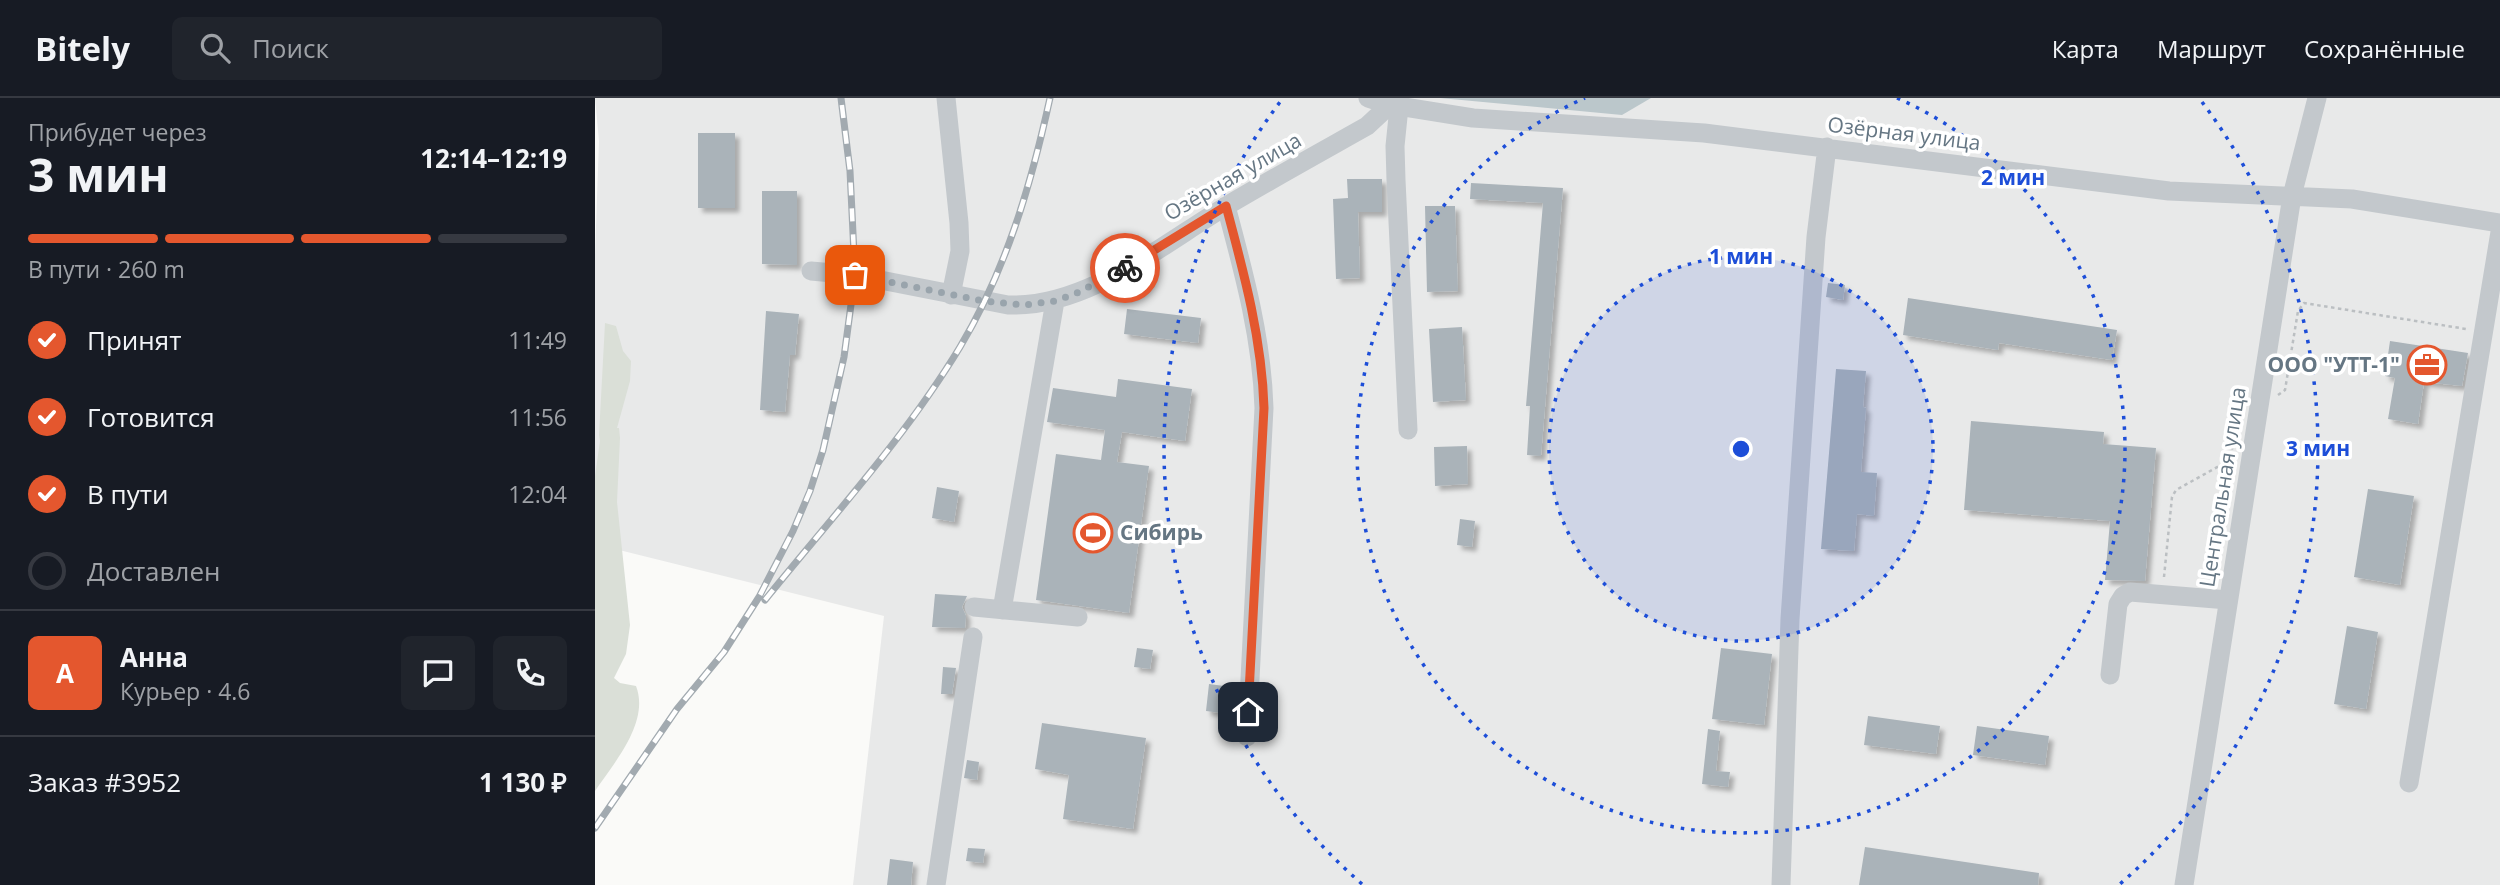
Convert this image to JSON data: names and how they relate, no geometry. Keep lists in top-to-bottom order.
{
  "streets": {
    "street": ["Озёрная улица", "Центральная улица"]
  },
  "crossings": [
    ["Озёрная улица", "Центральная улица"]
  ],
  "places": {
    "office": ["ООО \"УТТ-1\""],
    "sports": ["Сибирь"]
  },
  "page": {
    "header": "Bitely",
    "search": "Поиск",
    "nav": ["Карта", "Маршрут", "Сохранённые"],
    "heading": ["3 мин", "Прибудет через", "12:14–12:19"],
    "panel": [
      "Анна",
      "Курьер · 4.6",
      "Заказ #3952",
      "1 130 ₽"
    ],
    "bar": "В пути · 260 m",
    "list": [
      ["Принят", "11:49"],
      ["Готовится", "11:56"],
      ["В пути", "12:04"],
      "Доставлен"
    ],
    "round": "А"
  },
  "rings": ["2 мин", "1 мин", "3 мин"]
}
